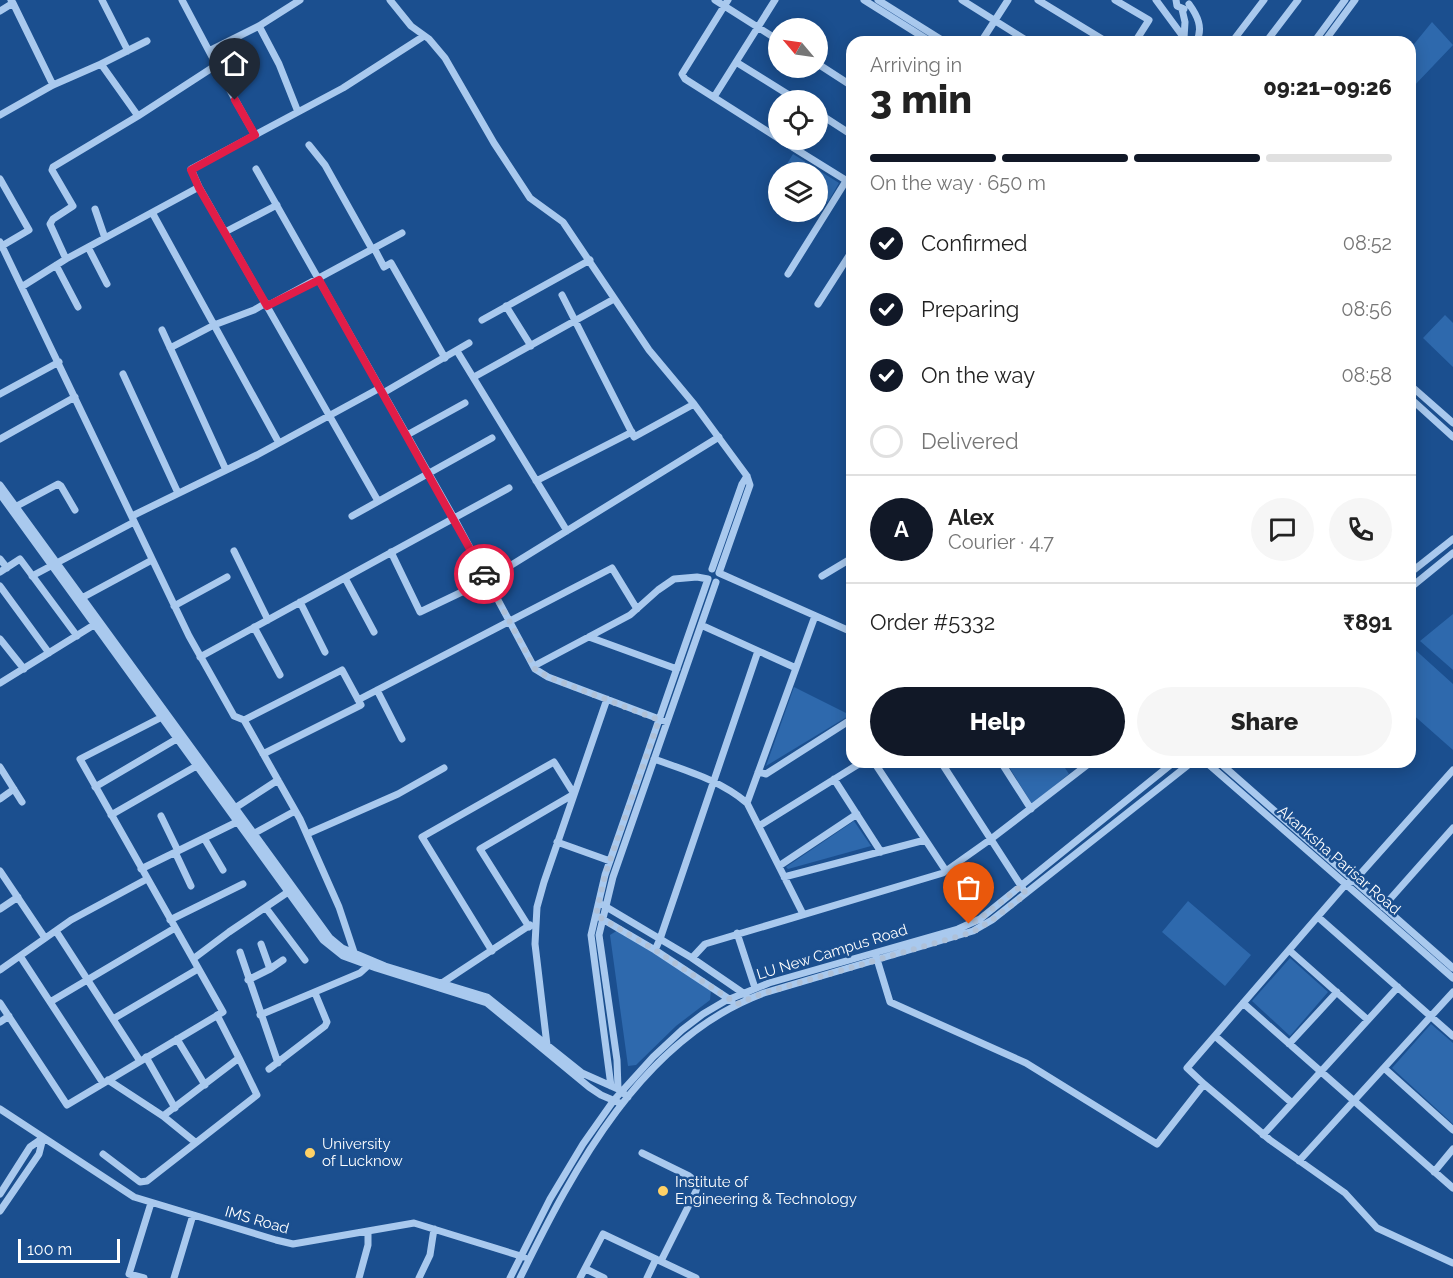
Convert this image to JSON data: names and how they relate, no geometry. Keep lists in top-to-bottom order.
{
  "streets": {
    "street": ["Akanksha Parisar Road", "LU New Campus Road", "IMS Road"]
  },
  "crossings": [
    ["LU New Campus Road", "IMS Road"]
  ],
  "places": ["University of Lucknow", "Institute of Engineering & Technology"],
  "scale_bar": "100 m",
  "north": "top left",
  "page": {
    "heading": ["3 min", "Arriving in", "09:21–09:26"],
    "panel": [
      "Alex",
      "Courier · 4.7",
      "Order #5332",
      "₹891"
    ],
    "bar": "On the way · 650 m",
    "list": [
      ["Confirmed", "08:52"],
      ["Preparing", "08:56"],
      ["On the way", "08:58"],
      "Delivered"
    ],
    "round": "A",
    "buttons": ["Help", "Share"],
    "scale": "100 m"
  }
}
